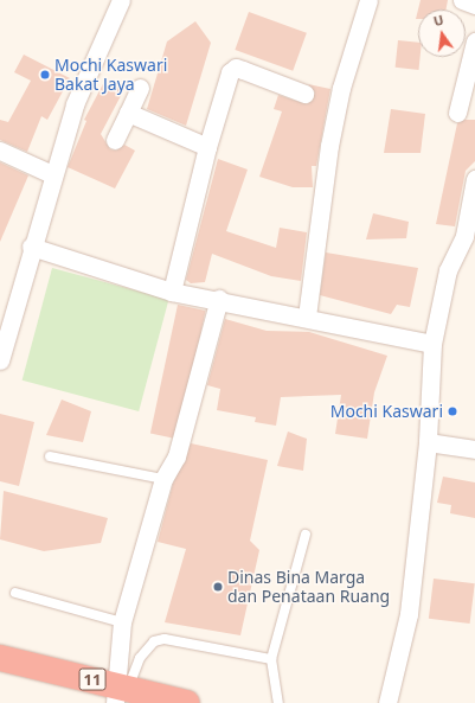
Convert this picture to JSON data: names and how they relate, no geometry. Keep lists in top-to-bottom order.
{
  "streets": {
    "highway": ["11"]
  },
  "places": ["Mochi Kaswari Bakat Jaya", "Mochi Kaswari", "Dinas Bina Marga dan Penataan Ruang"],
  "north": "top"
}
